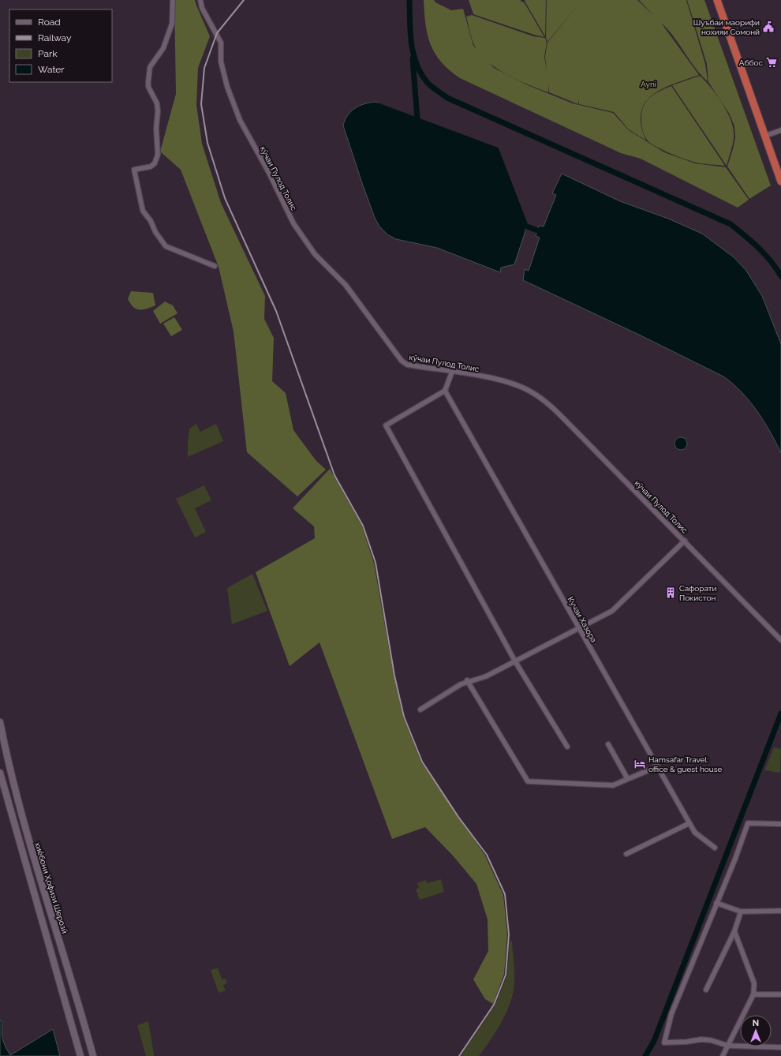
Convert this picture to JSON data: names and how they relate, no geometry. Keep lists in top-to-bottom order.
{
  "streets": {
    "main road": ["хиёбони Ҳофизи Шерозӣ"],
    "street": ["кӯчаи Пулод Толис", "Кучаи Хазора"]
  },
  "parks": ["Ayni"],
  "places": {
    "public building": ["Шуъбаи маорифи нохияи Сомонй"],
    "supermarket": ["Аббос"],
    "building": ["Сафорати Покистон"],
    "hotel": ["Hamsafar Travel: office & guest house"]
  },
  "legend": [
    "Road",
    "Railway",
    "Park",
    "Water"
  ],
  "north": "top"
}
